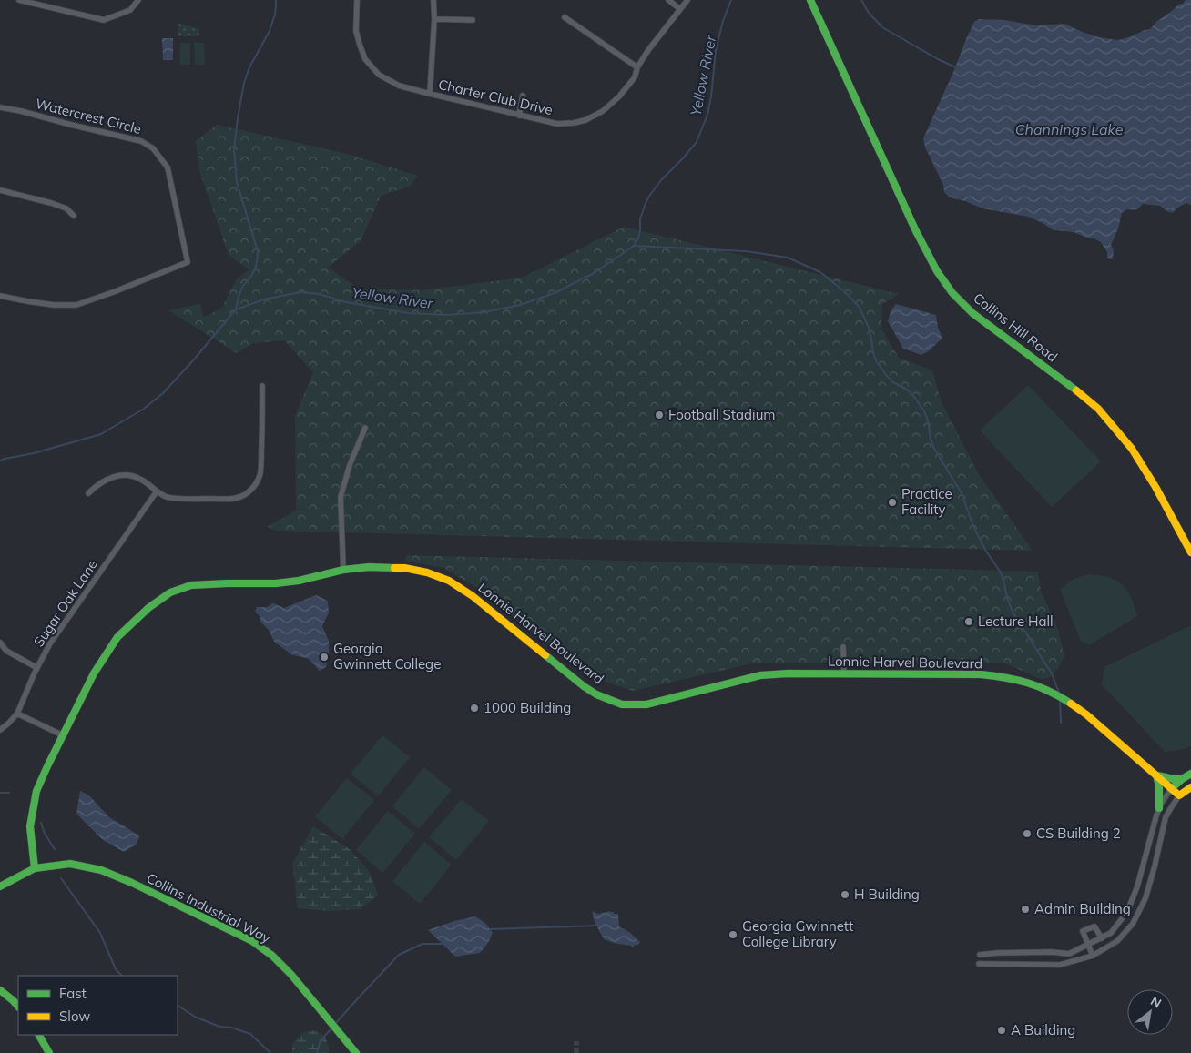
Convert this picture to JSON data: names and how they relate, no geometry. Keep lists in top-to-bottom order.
{
  "streets": {
    "street": [
      "Charter Club Drive",
      "Watercrest Circle",
      "Collins Hill Road",
      "Sugar Oak Lane",
      "Lonnie Harvel Boulevard",
      "Collins Industrial Way"
    ]
  },
  "crossings": [
    ["Lonnie Harvel Boulevard", "Collins Industrial Way"]
  ],
  "water": ["Yellow River", "Channings Lake"],
  "places": [
    "Football Stadium",
    "Practice Facility",
    "Lecture Hall",
    "Georgia Gwinnett College",
    "1000 Building",
    "CS Building 2",
    "H Building",
    "Admin Building",
    "Georgia Gwinnett College Library",
    "A Building"
  ],
  "legend": ["Fast", "Slow"],
  "north": "top right"
}
